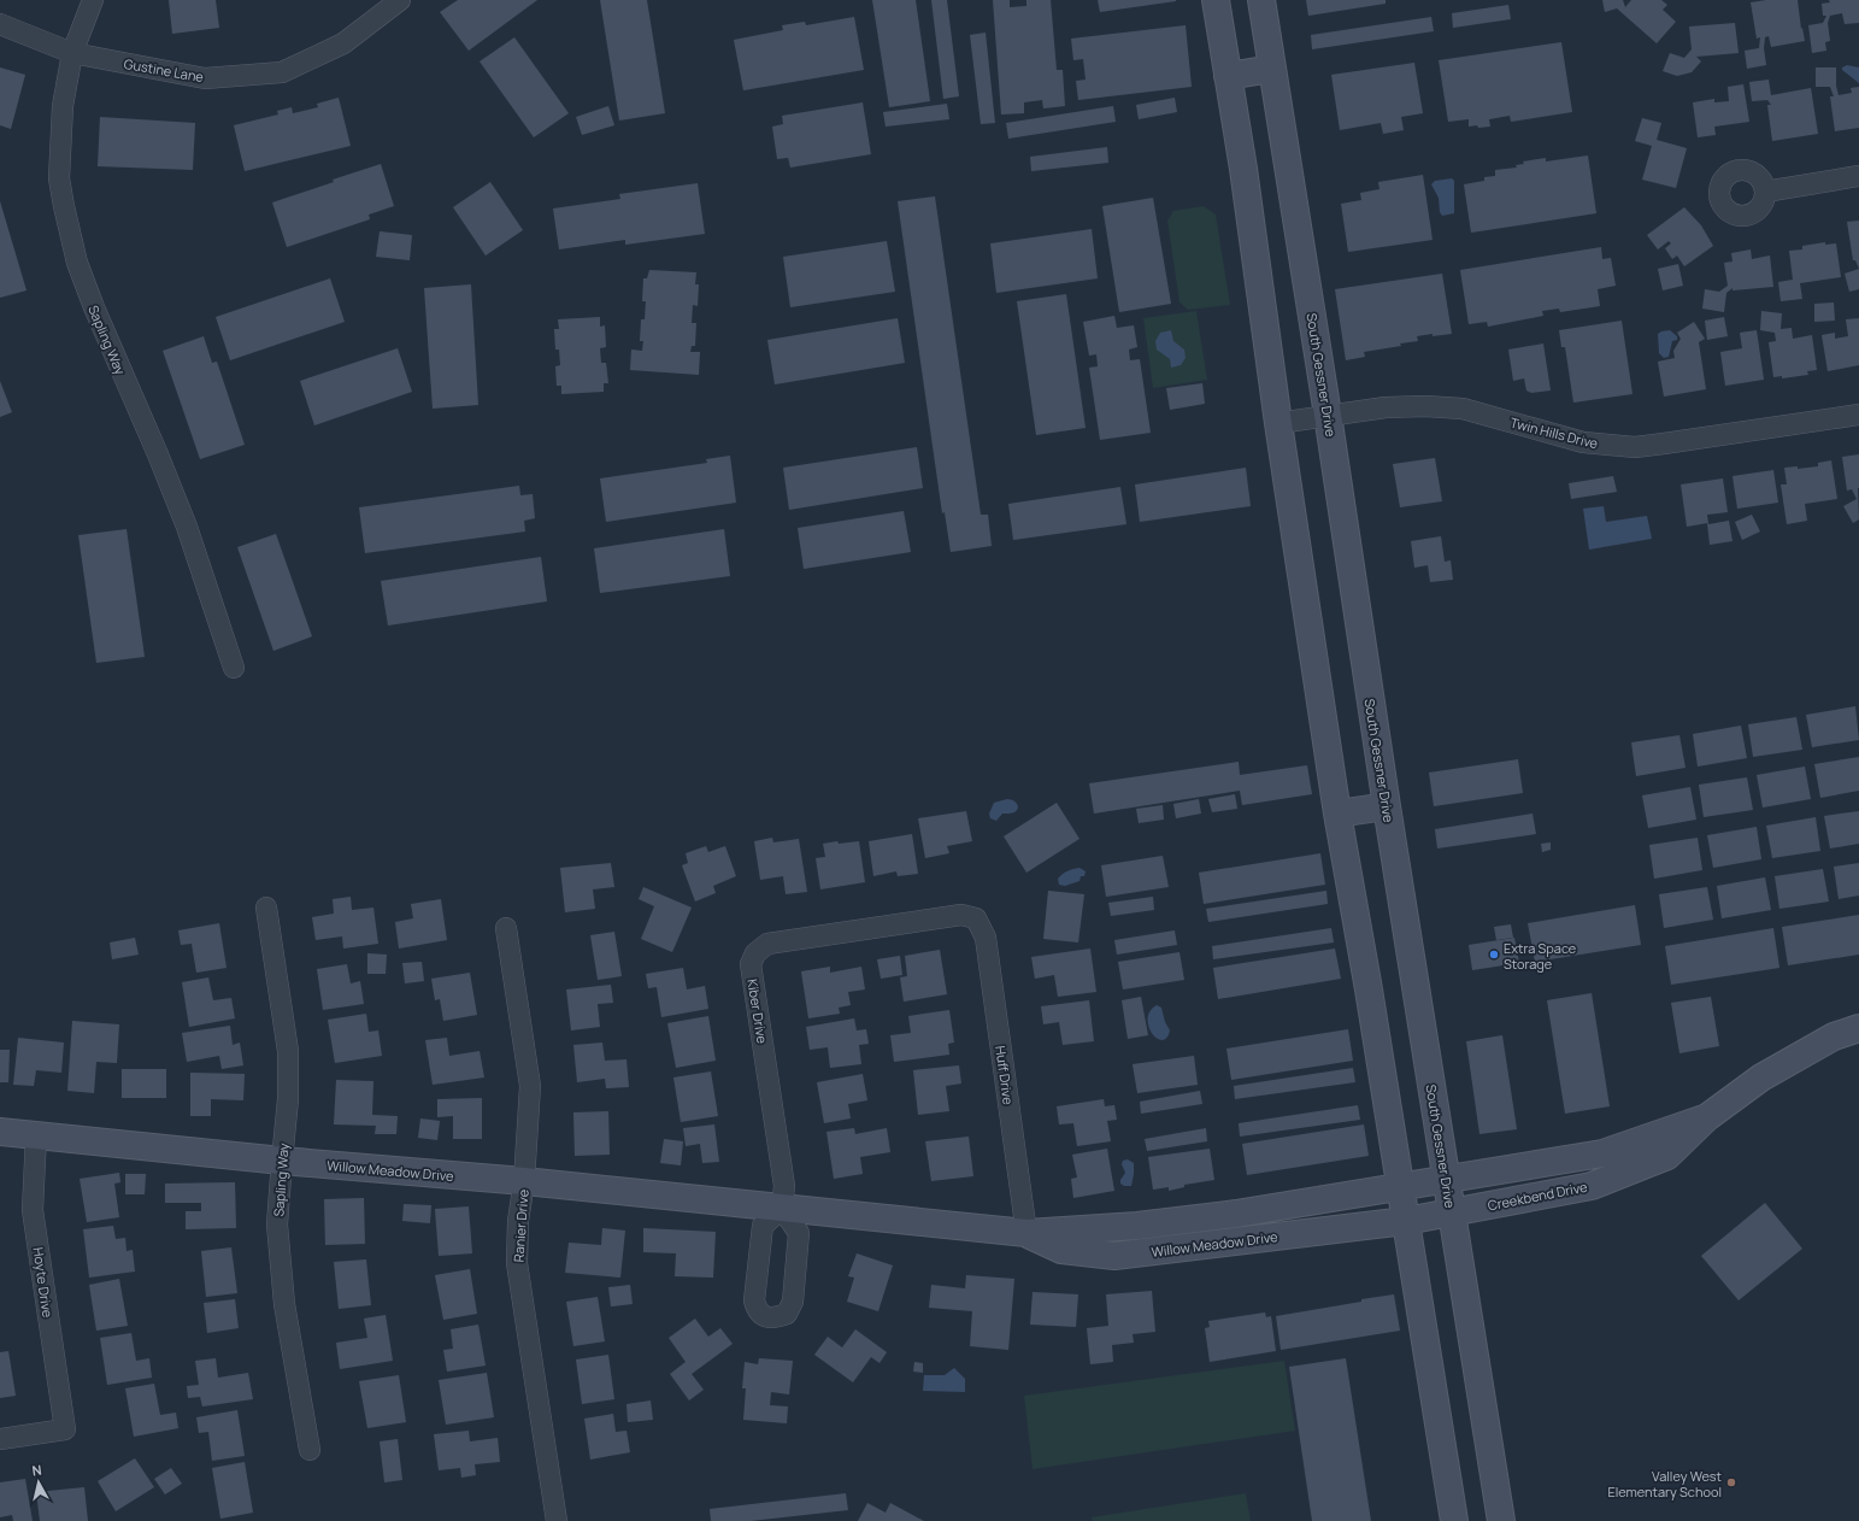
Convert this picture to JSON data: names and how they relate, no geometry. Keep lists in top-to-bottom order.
{
  "streets": {
    "main road": ["South Gessner Drive", "Willow Meadow Drive", "Creekbend Drive"],
    "street": [
      "Gustine Lane",
      "Sapling Way",
      "Twin Hills Drive",
      "Kiber Drive",
      "Huff Drive",
      "Ranier Drive",
      "Hoyte Drive"
    ]
  },
  "crossings": [
    ["Gustine Lane", "Sapling Way"],
    ["Sapling Way", "Willow Meadow Drive"],
    ["South Gessner Drive", "Twin Hills Drive"],
    ["South Gessner Drive", "Creekbend Drive"],
    ["Kiber Drive", "Huff Drive"],
    ["Kiber Drive", "Willow Meadow Drive"],
    ["Huff Drive", "Willow Meadow Drive"],
    ["Willow Meadow Drive", "Creekbend Drive"],
    ["Willow Meadow Drive", "Ranier Drive"],
    ["Willow Meadow Drive", "Hoyte Drive"]
  ],
  "places": ["Extra Space Storage", "Valley West Elementary School"],
  "north": "top"
}
